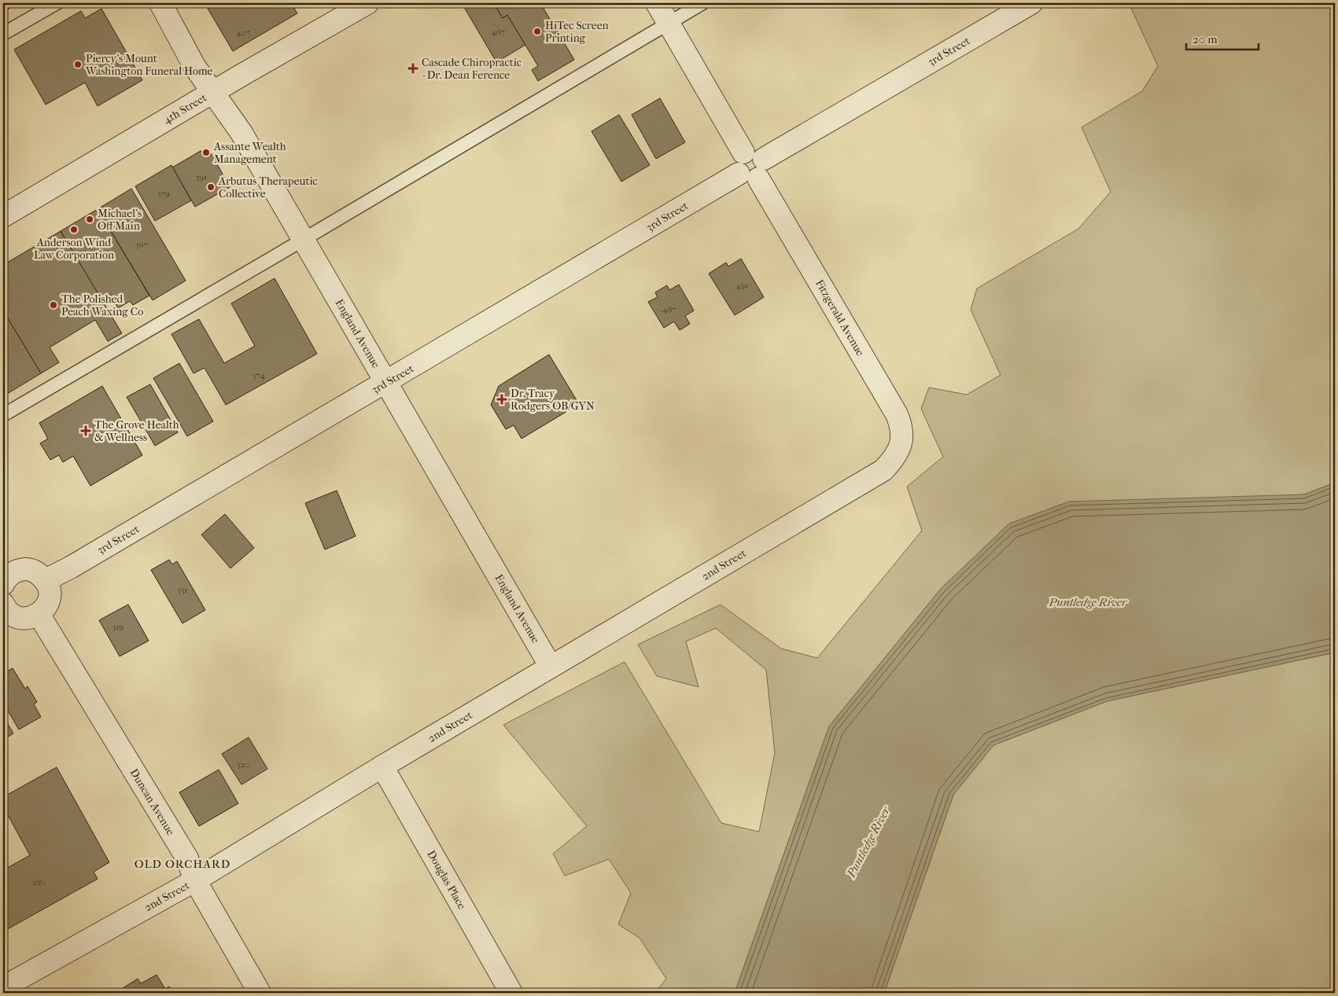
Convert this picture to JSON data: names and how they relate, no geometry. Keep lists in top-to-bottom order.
{
  "streets": {
    "street": [
      "3rd Street",
      "4th Street",
      "Fitzgerald Avenue",
      "England Avenue",
      "2nd Street",
      "Duncan Avenue",
      "Douglas Place"
    ]
  },
  "crossings": [
    ["3rd Street", "Fitzgerald Avenue"],
    ["3rd Street", "England Avenue"],
    ["4th Street", "England Avenue"],
    ["Fitzgerald Avenue", "2nd Street"],
    ["England Avenue", "2nd Street"],
    ["2nd Street", "Duncan Avenue"],
    ["2nd Street", "Douglas Place"]
  ],
  "districts": ["OLD ORCHARD"],
  "water": ["Puntledge River"],
  "places": {
    "other": [
      "HiTec Screen Printing",
      "Piercy's Mount Washington Funeral Home",
      "Assante Wealth Management",
      "Arbutus Therapeutic Collective",
      "Michael's Off Main",
      "Anderson Wind Law Corporation",
      "The Polished Peach Waxing Co"
    ],
    "health": ["Cascade Chiropractic - Dr. Dean Ference", "Dr. Tracy Rodgers OB/GYN", "The Grove Health & Wellness"]
  },
  "house_numbers": [
    "467",
    "407",
    "391",
    "379",
    "367",
    "491",
    "467",
    "374",
    "331",
    "319",
    "320",
    "280"
  ],
  "scale_bar": "20 m"
}
